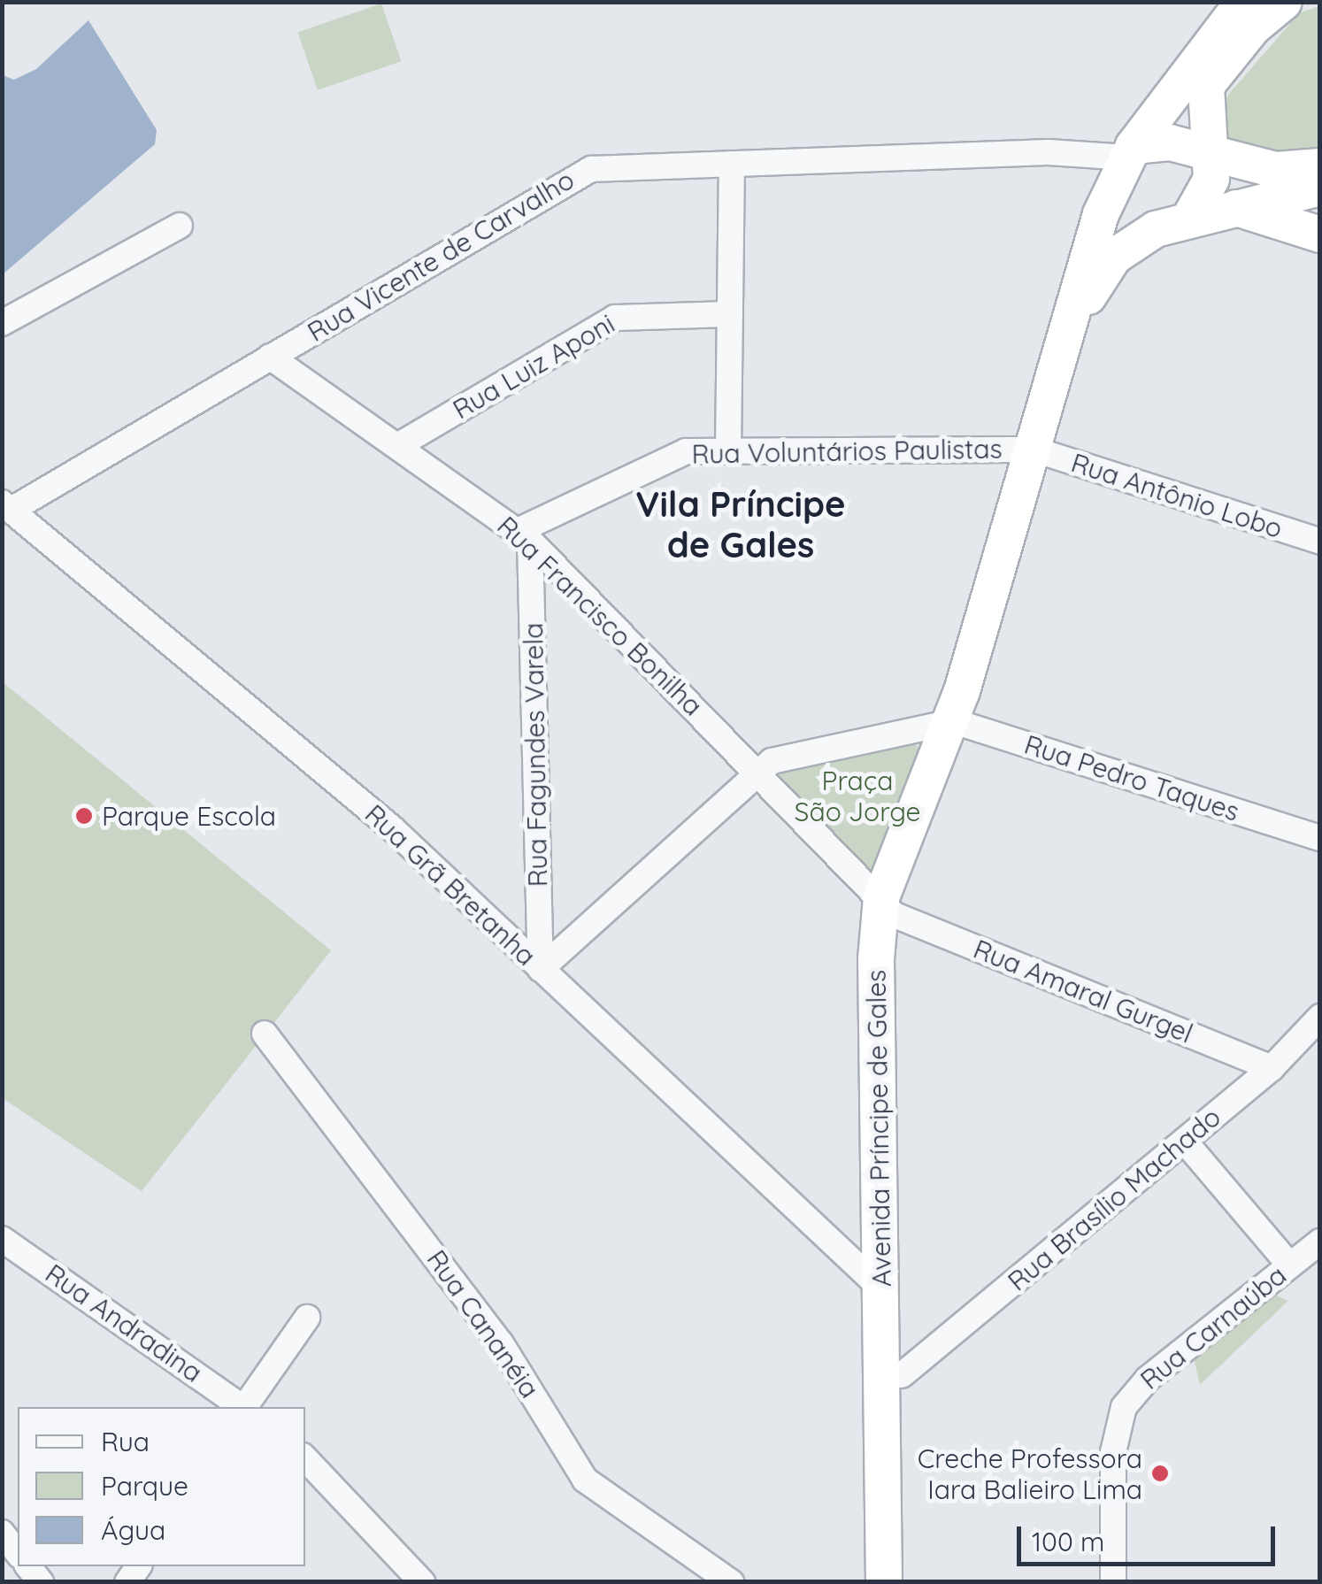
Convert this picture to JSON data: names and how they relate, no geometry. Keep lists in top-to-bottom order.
{
  "streets": {
    "highway": ["Avenida Príncipe de Gales"],
    "street": [
      "Rua Vicente de Carvalho",
      "Rua Luiz Aponi",
      "Rua Voluntários Paulistas",
      "Rua Antônio Lobo",
      "Rua Francisco Bonilha",
      "Rua Fagundes Varela",
      "Rua Pedro Taques",
      "Rua Grã Bretanha",
      "Rua Amaral Gurgel",
      "Rua Brasílio Machado",
      "Rua Andradina",
      "Rua Cananéia",
      "Rua Carnaúba"
    ]
  },
  "crossings": [
    ["Rua Vicente de Carvalho", "Rua Francisco Bonilha"],
    ["Rua Vicente de Carvalho", "Rua Grã Bretanha"],
    ["Rua Vicente de Carvalho", "Avenida Príncipe de Gales"],
    ["Rua Luiz Aponi", "Rua Francisco Bonilha"],
    ["Rua Voluntários Paulistas", "Rua Antônio Lobo"],
    ["Rua Voluntários Paulistas", "Rua Francisco Bonilha"],
    ["Rua Voluntários Paulistas", "Rua Fagundes Varela"],
    ["Rua Voluntários Paulistas", "Avenida Príncipe de Gales"],
    ["Rua Antônio Lobo", "Avenida Príncipe de Gales"],
    ["Rua Francisco Bonilha", "Rua Fagundes Varela"],
    ["Rua Francisco Bonilha", "Rua Amaral Gurgel"],
    ["Rua Francisco Bonilha", "Avenida Príncipe de Gales"],
    ["Rua Fagundes Varela", "Rua Grã Bretanha"],
    ["Rua Pedro Taques", "Avenida Príncipe de Gales"],
    ["Rua Grã Bretanha", "Avenida Príncipe de Gales"],
    ["Rua Amaral Gurgel", "Avenida Príncipe de Gales"],
    ["Rua Amaral Gurgel", "Rua Brasílio Machado"],
    ["Avenida Príncipe de Gales", "Rua Brasílio Machado"]
  ],
  "districts": ["Vila Príncipe de Gales"],
  "parks": ["Praça São Jorge"],
  "places": ["Parque Escola", "Creche Professora Iara Balieiro Lima"],
  "legend": ["Rua", "Parque", "Água"],
  "scale_bar": "100 m"
}
